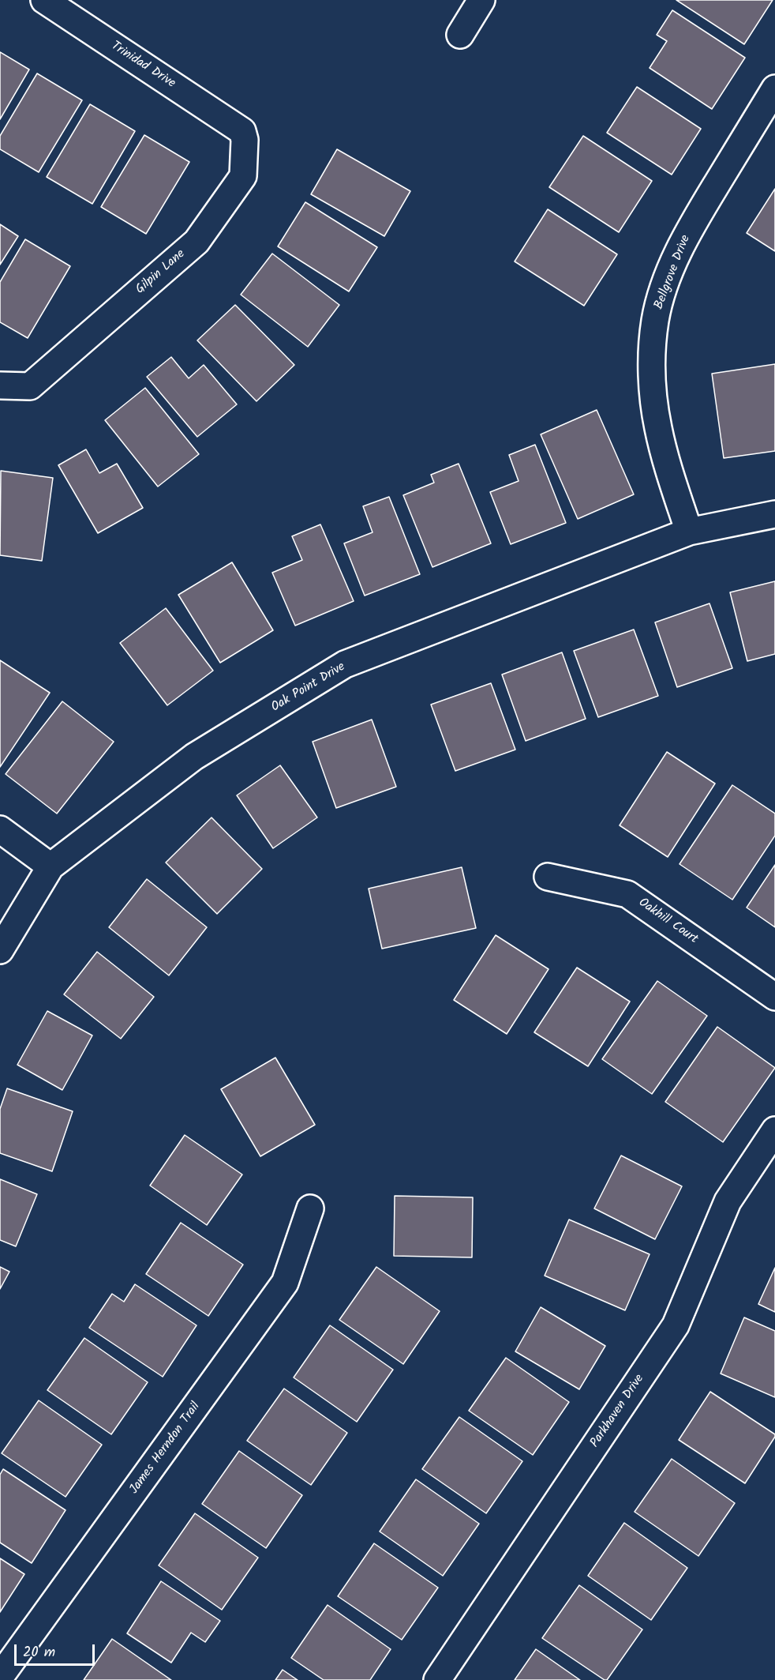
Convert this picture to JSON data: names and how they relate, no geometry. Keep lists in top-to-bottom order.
{
  "streets": {
    "street": [
      "Trinidad Drive",
      "Gilpin Lane",
      "Bellgrove Drive",
      "Oak Point Drive",
      "Oakhill Court",
      "Parkhaven Drive",
      "James Herndon Trail"
    ]
  },
  "crossings": [
    ["Trinidad Drive", "Gilpin Lane"],
    ["Bellgrove Drive", "Oak Point Drive"]
  ],
  "scale_bar": "20 m"
}
